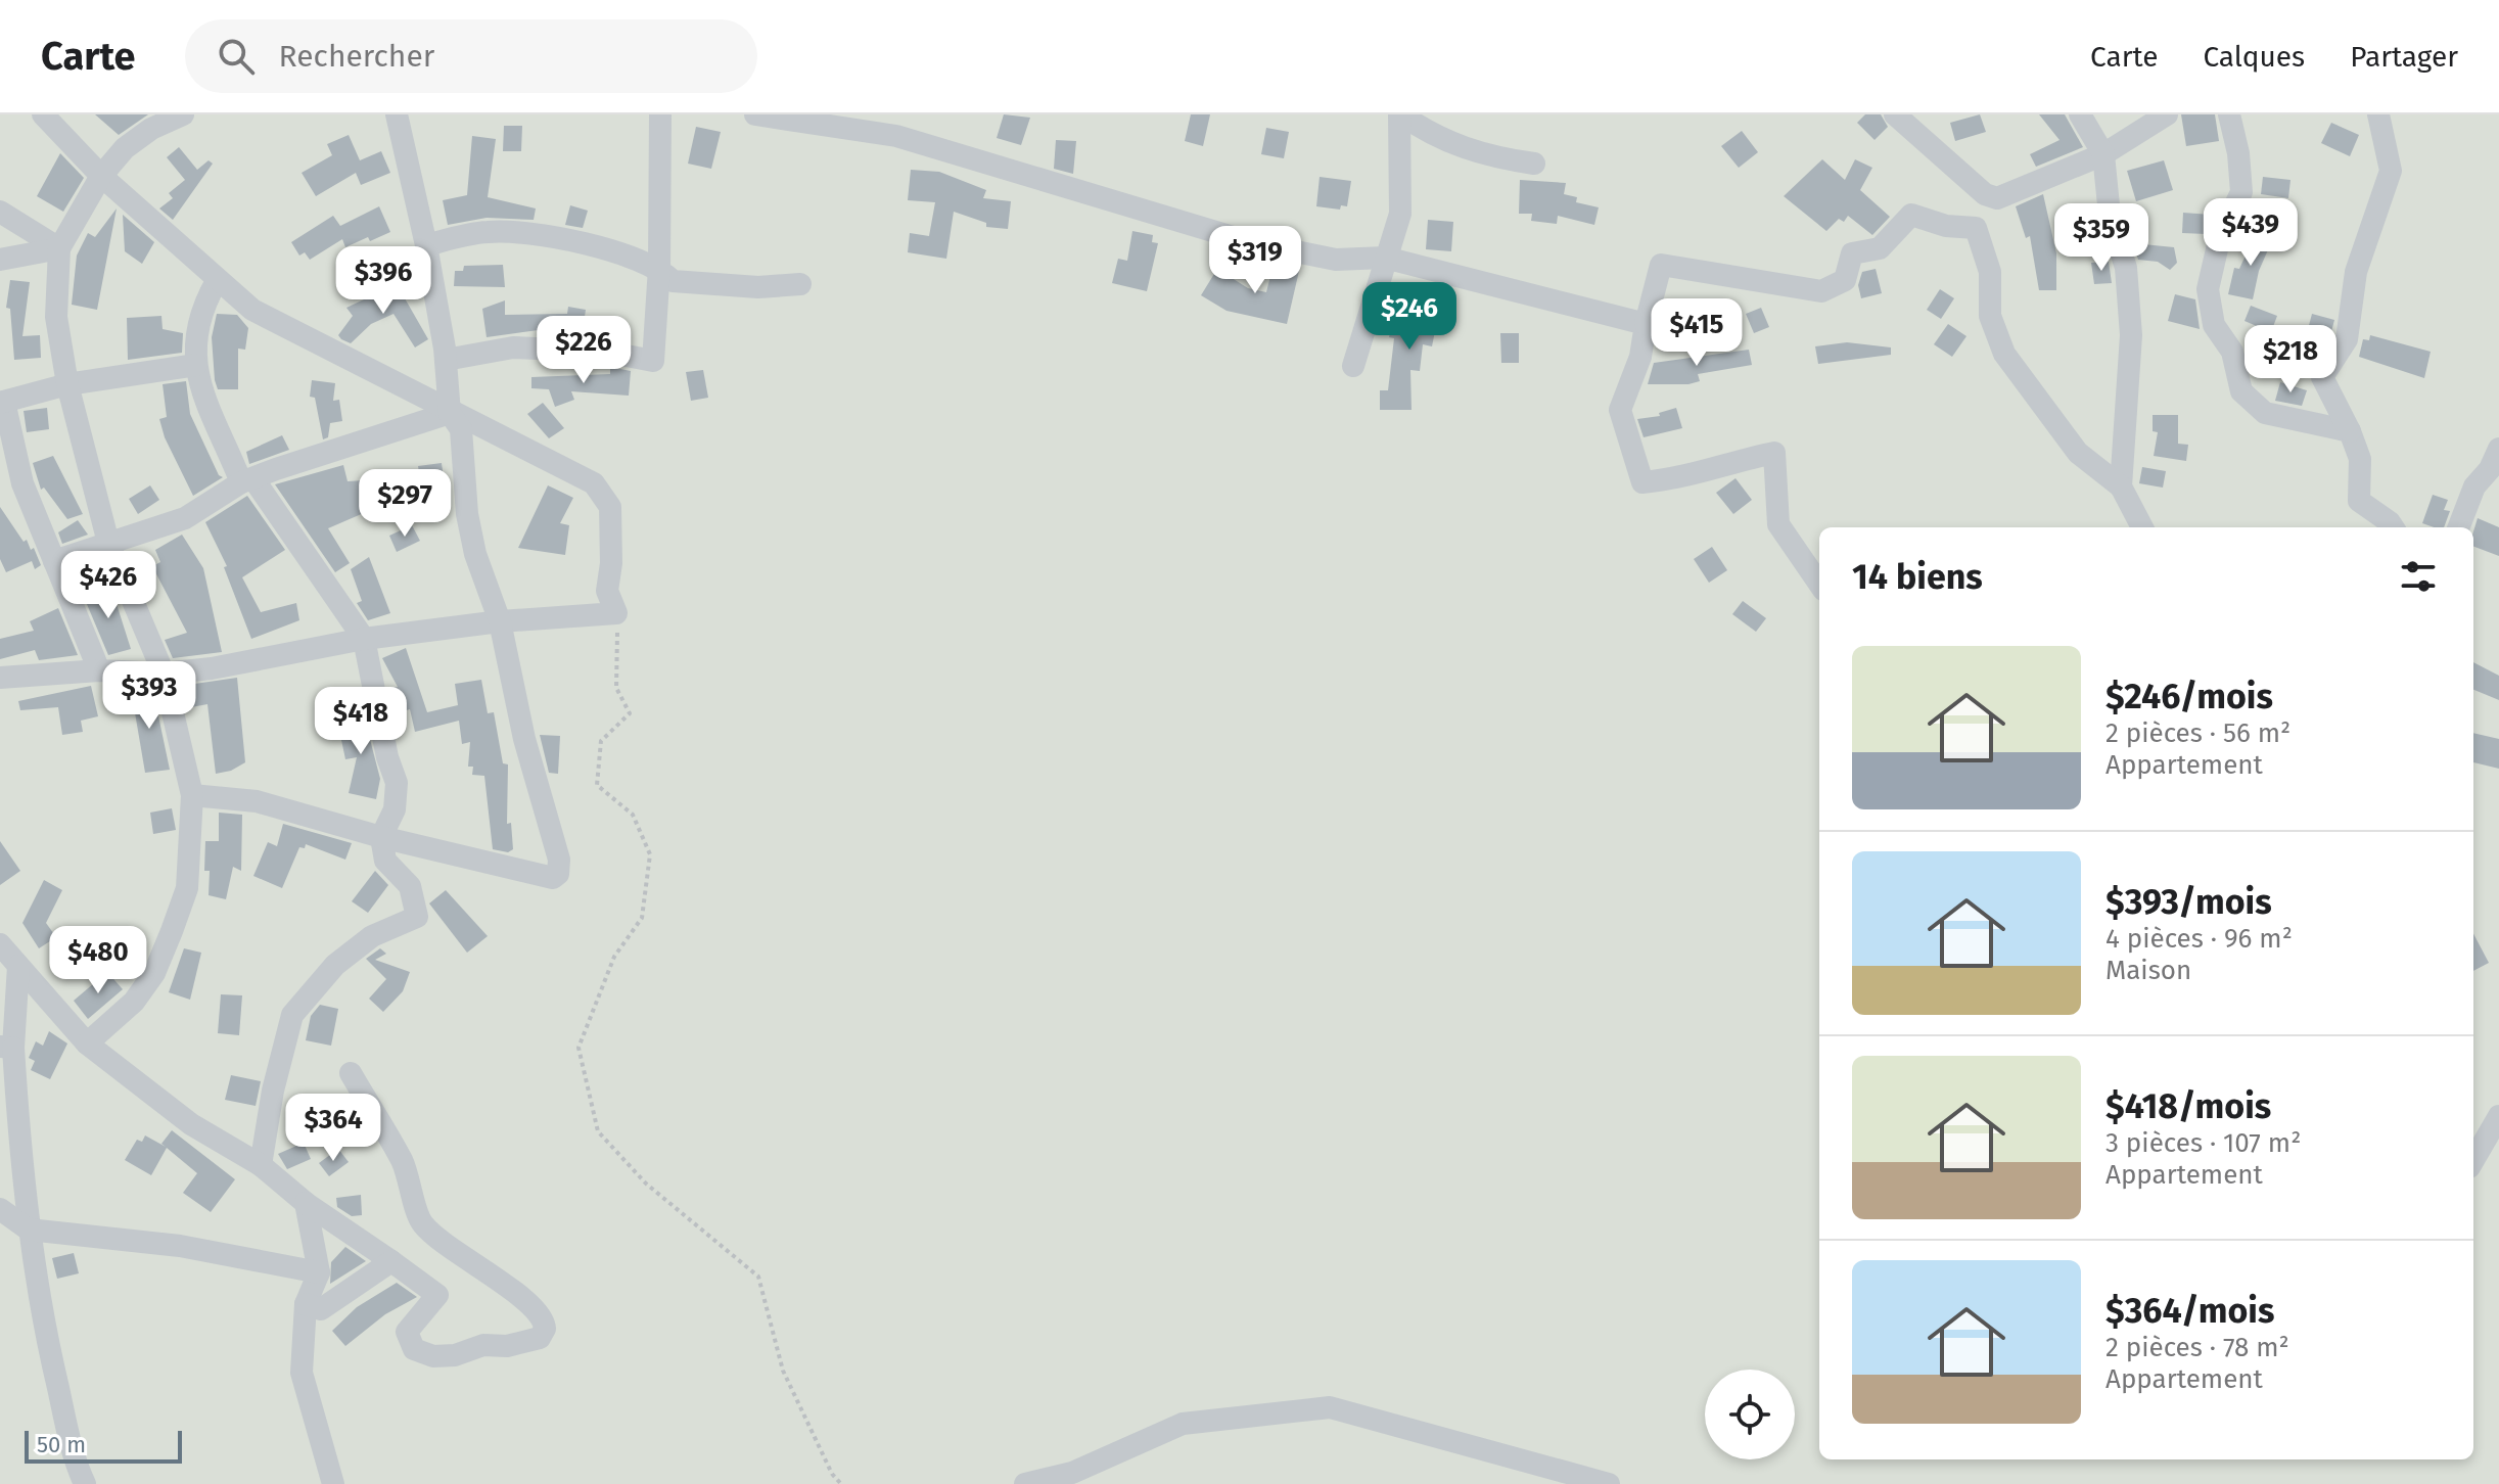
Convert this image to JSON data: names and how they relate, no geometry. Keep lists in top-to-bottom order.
{
  "scale_bar": "50 m",
  "page": {
    "header": "Carte",
    "search": "Rechercher",
    "nav": ["Carte", "Calques", "Partager"],
    "price": [
      "$439",
      "$359",
      "$319",
      "$396",
      "$246",
      "$415",
      "$226",
      "$218",
      "$297",
      "$426",
      "$393",
      "$418",
      "$480",
      "$364"
    ],
    "heading": "14 biens",
    "list": [
      {
        "name": "$246/mois",
        "note": "2 pièces · 56 m² · Appartement"
      },
      {
        "name": "$393/mois",
        "note": "4 pièces · 96 m² · Maison"
      },
      {
        "name": "$418/mois",
        "note": "3 pièces · 107 m² · Appartement"
      },
      {
        "name": "$364/mois",
        "note": "2 pièces · 78 m² · Appartement"
      }
    ],
    "scale": "50 m"
  }
}
